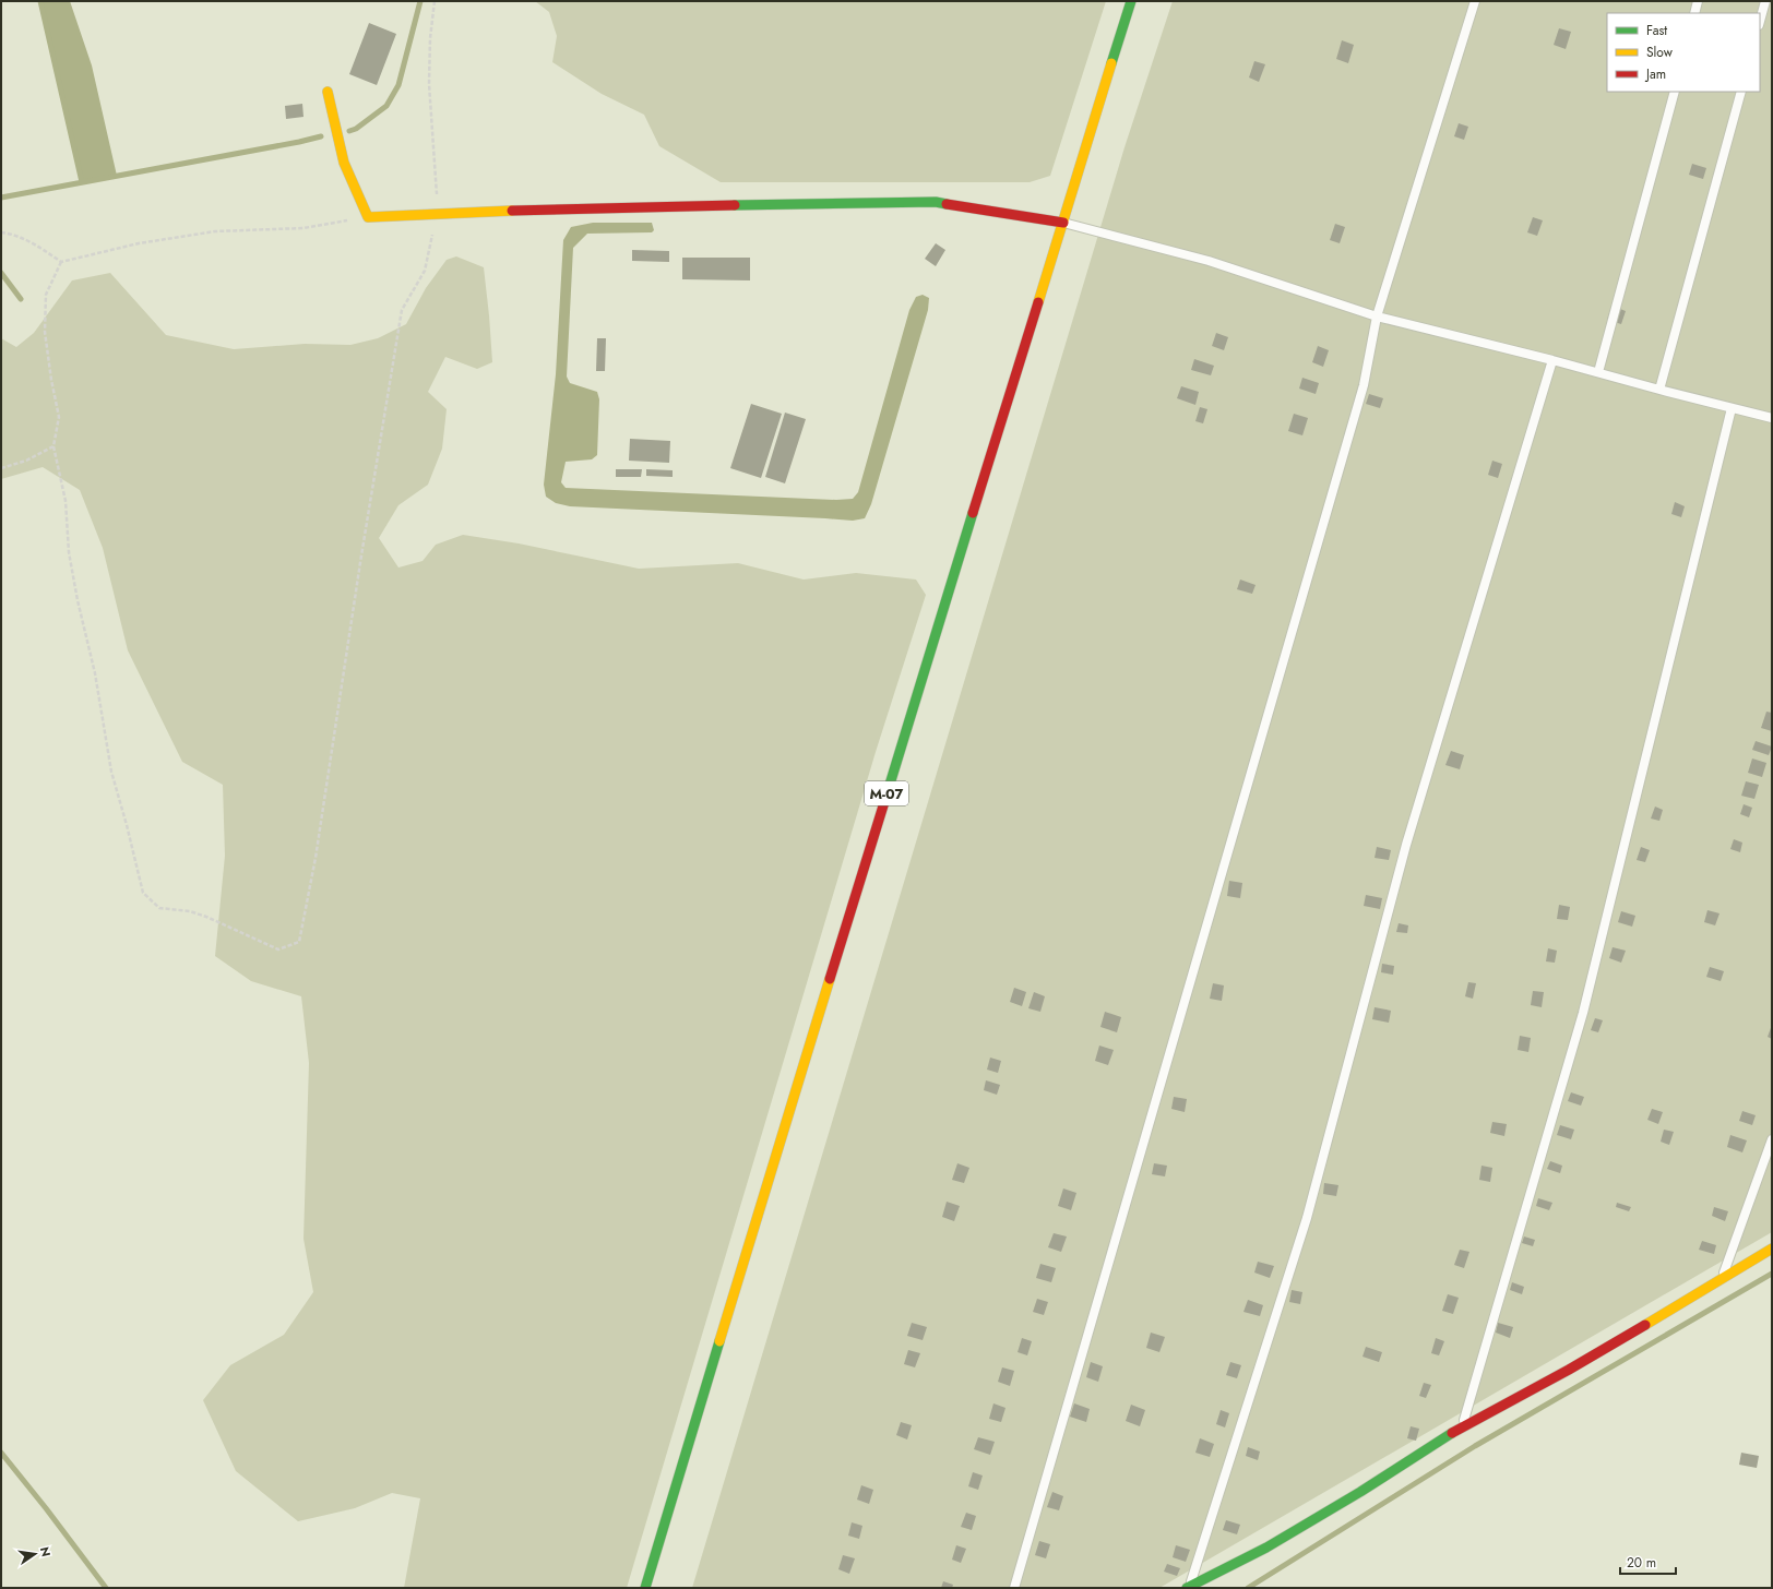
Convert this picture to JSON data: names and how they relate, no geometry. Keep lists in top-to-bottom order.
{
  "streets": {
    "main road": ["М-07"]
  },
  "legend": ["Fast", "Slow", "Jam"],
  "scale_bar": "20 m",
  "north": "right"
}
